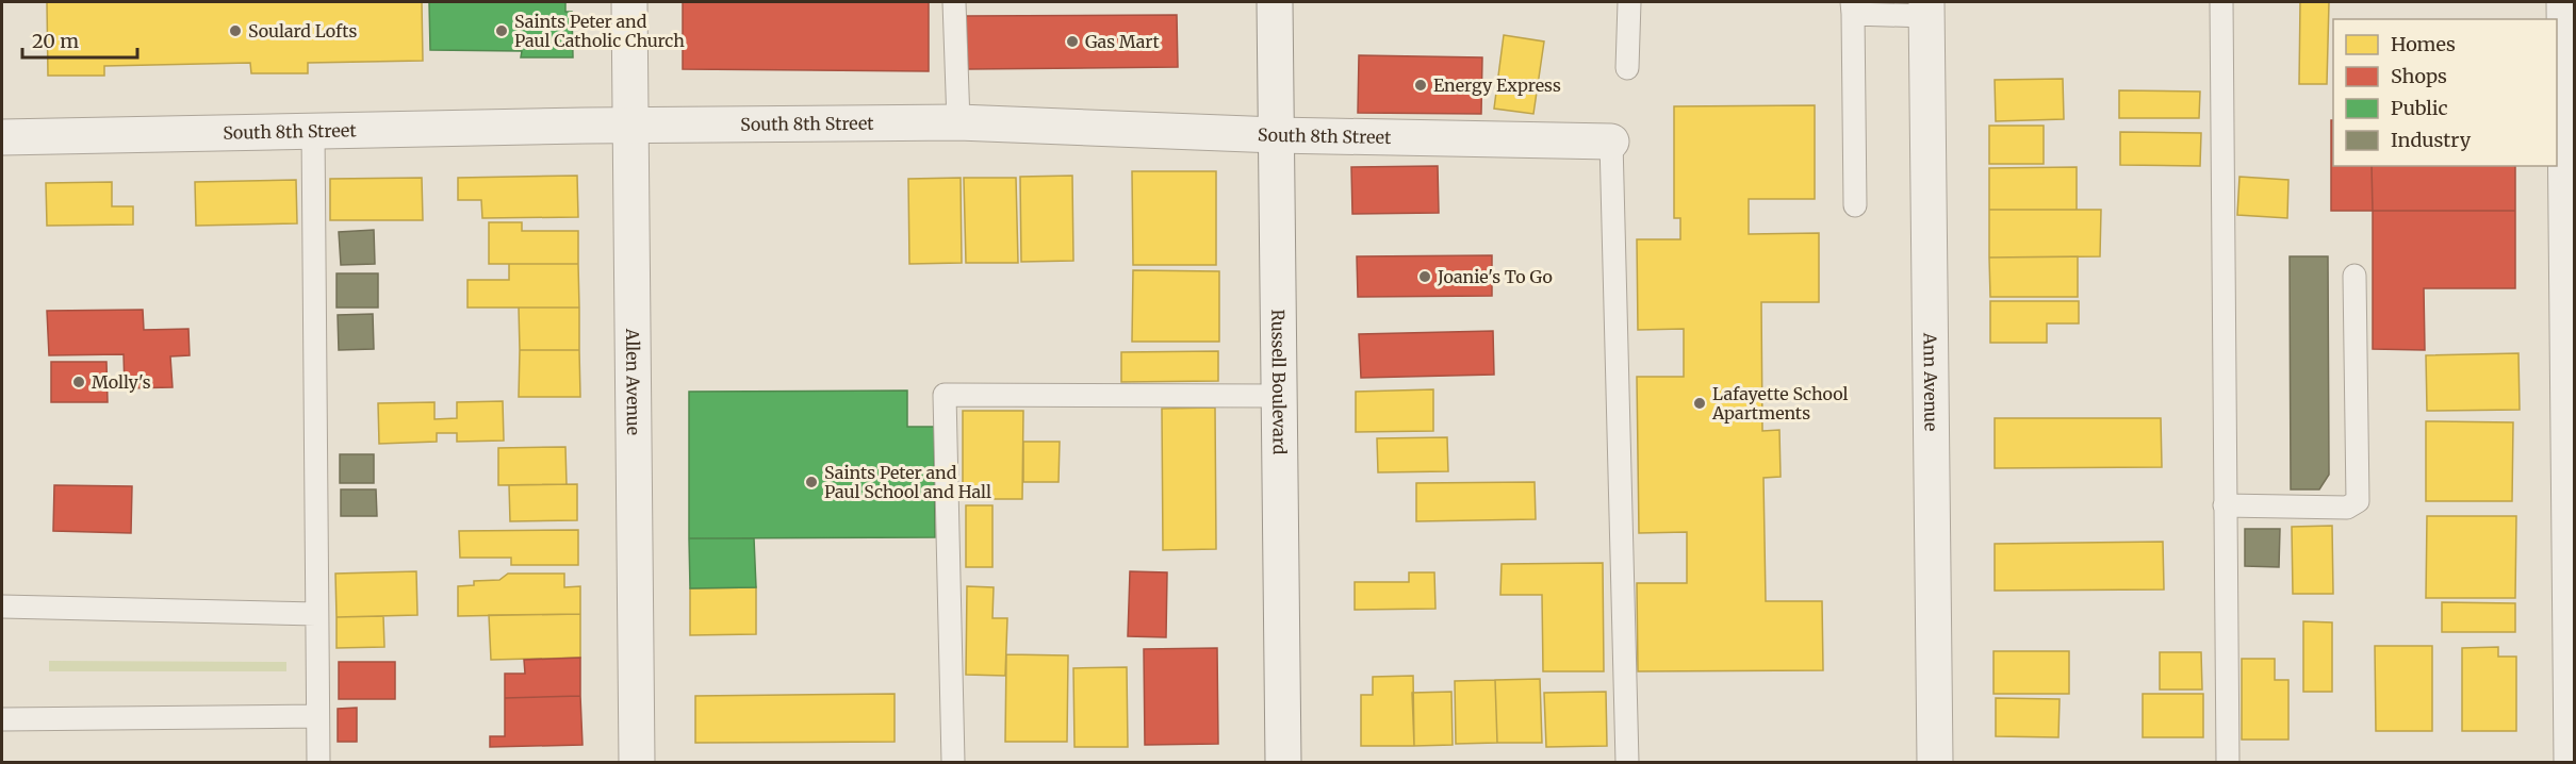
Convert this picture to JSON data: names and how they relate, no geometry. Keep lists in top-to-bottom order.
{
  "streets": {
    "street": [
      "South 8th Street",
      "Allen Avenue",
      "Russell Boulevard",
      "Ann Avenue"
    ]
  },
  "crossings": [
    ["South 8th Street", "Allen Avenue"],
    ["South 8th Street", "Russell Boulevard"]
  ],
  "places": [
    "Soulard Lofts",
    "Saints Peter and Paul Catholic Church",
    "Gas Mart",
    "Energy Express",
    "Joanie's To Go",
    "Molly's",
    "Lafayette School Apartments",
    "Saints Peter and Paul School and Hall"
  ],
  "legend": [
    "Homes",
    "Shops",
    "Public",
    "Industry"
  ],
  "scale_bar": "20 m"
}
